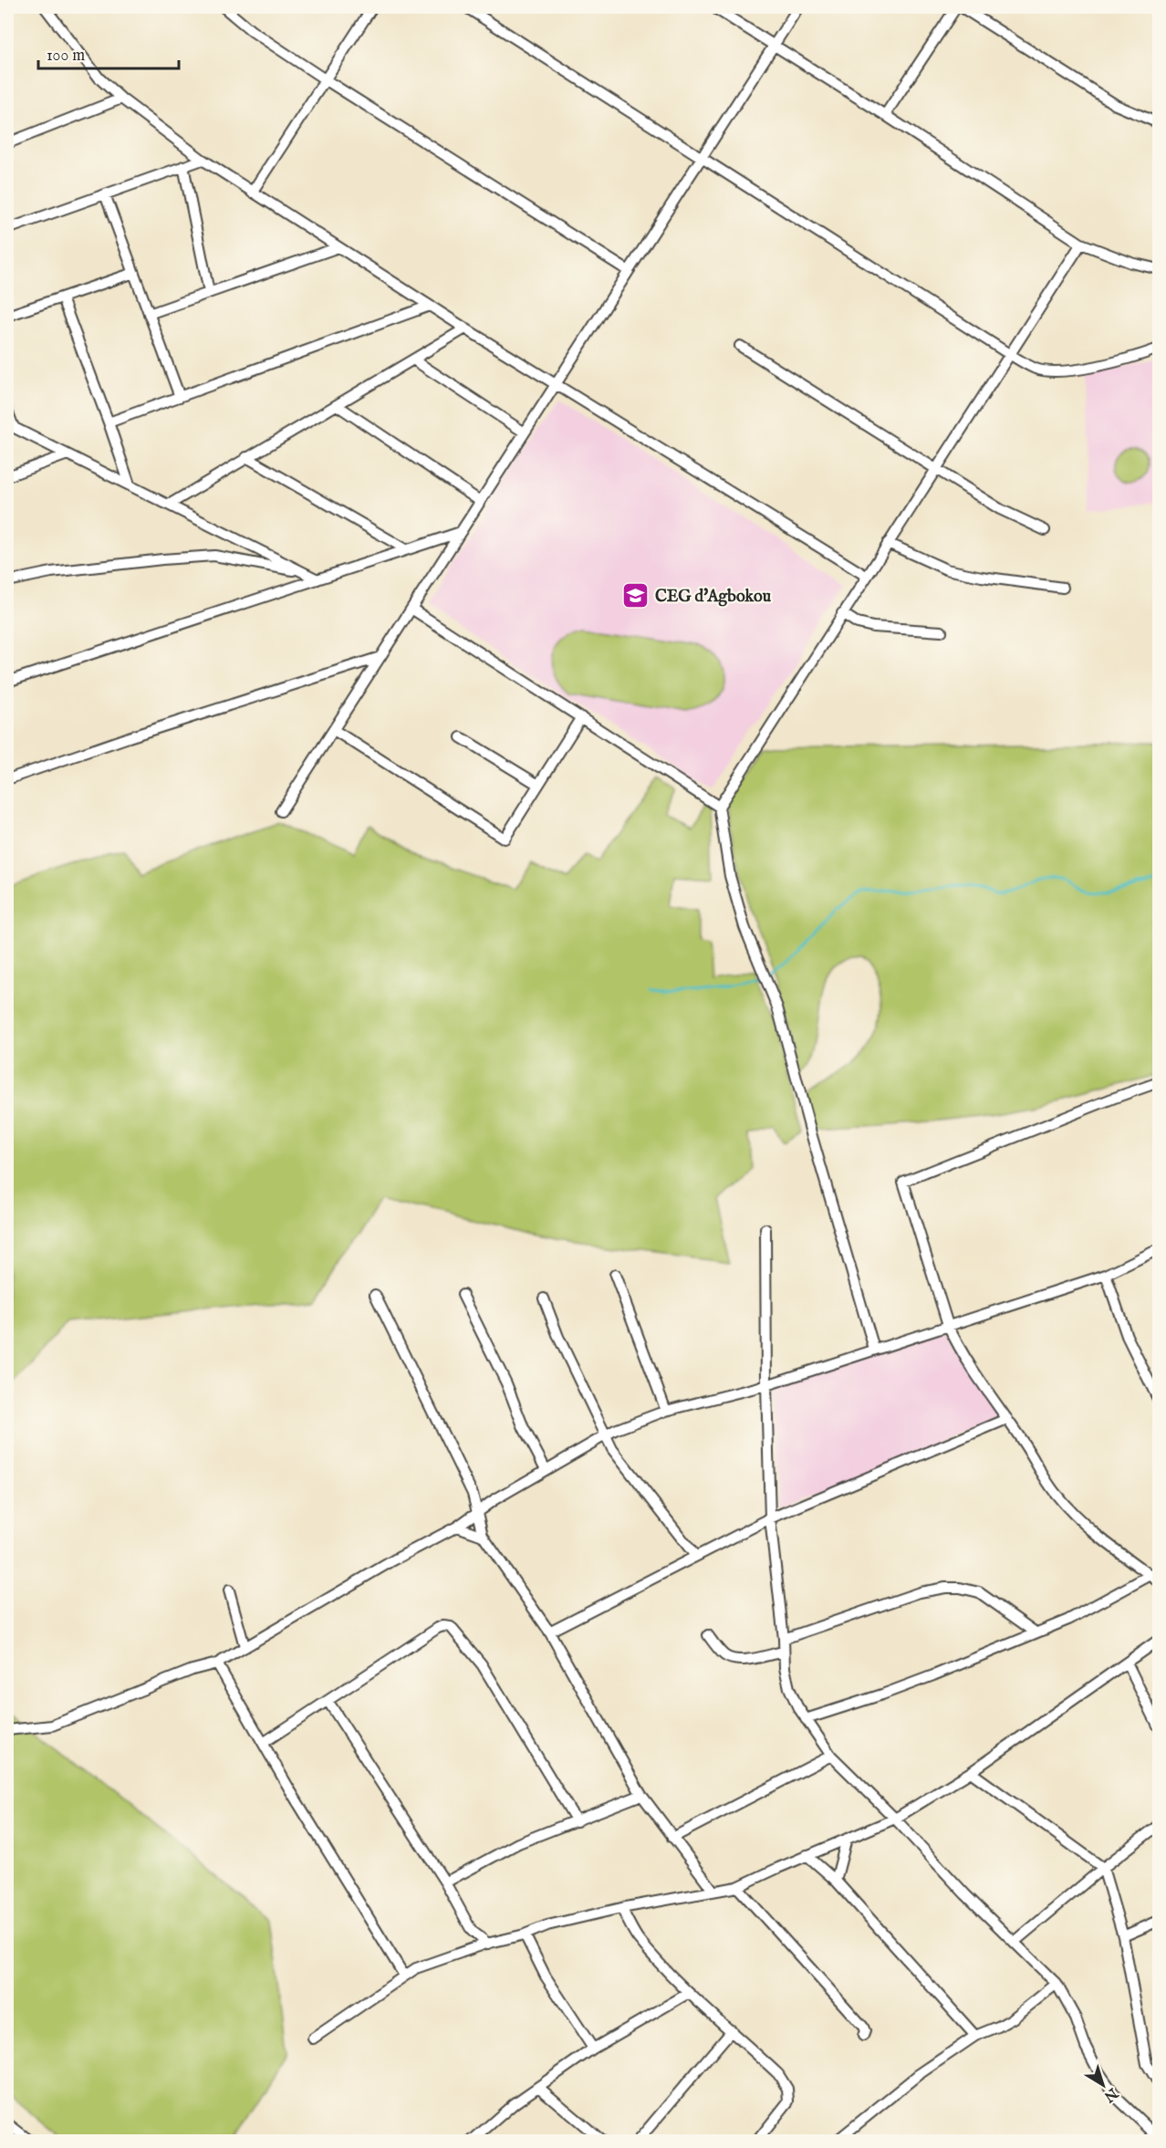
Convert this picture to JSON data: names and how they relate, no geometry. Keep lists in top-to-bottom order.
{
  "places": {
    "school or university": ["CEG d'Agbokou"]
  },
  "scale_bar": "100 m",
  "north": "bottom right"
}
